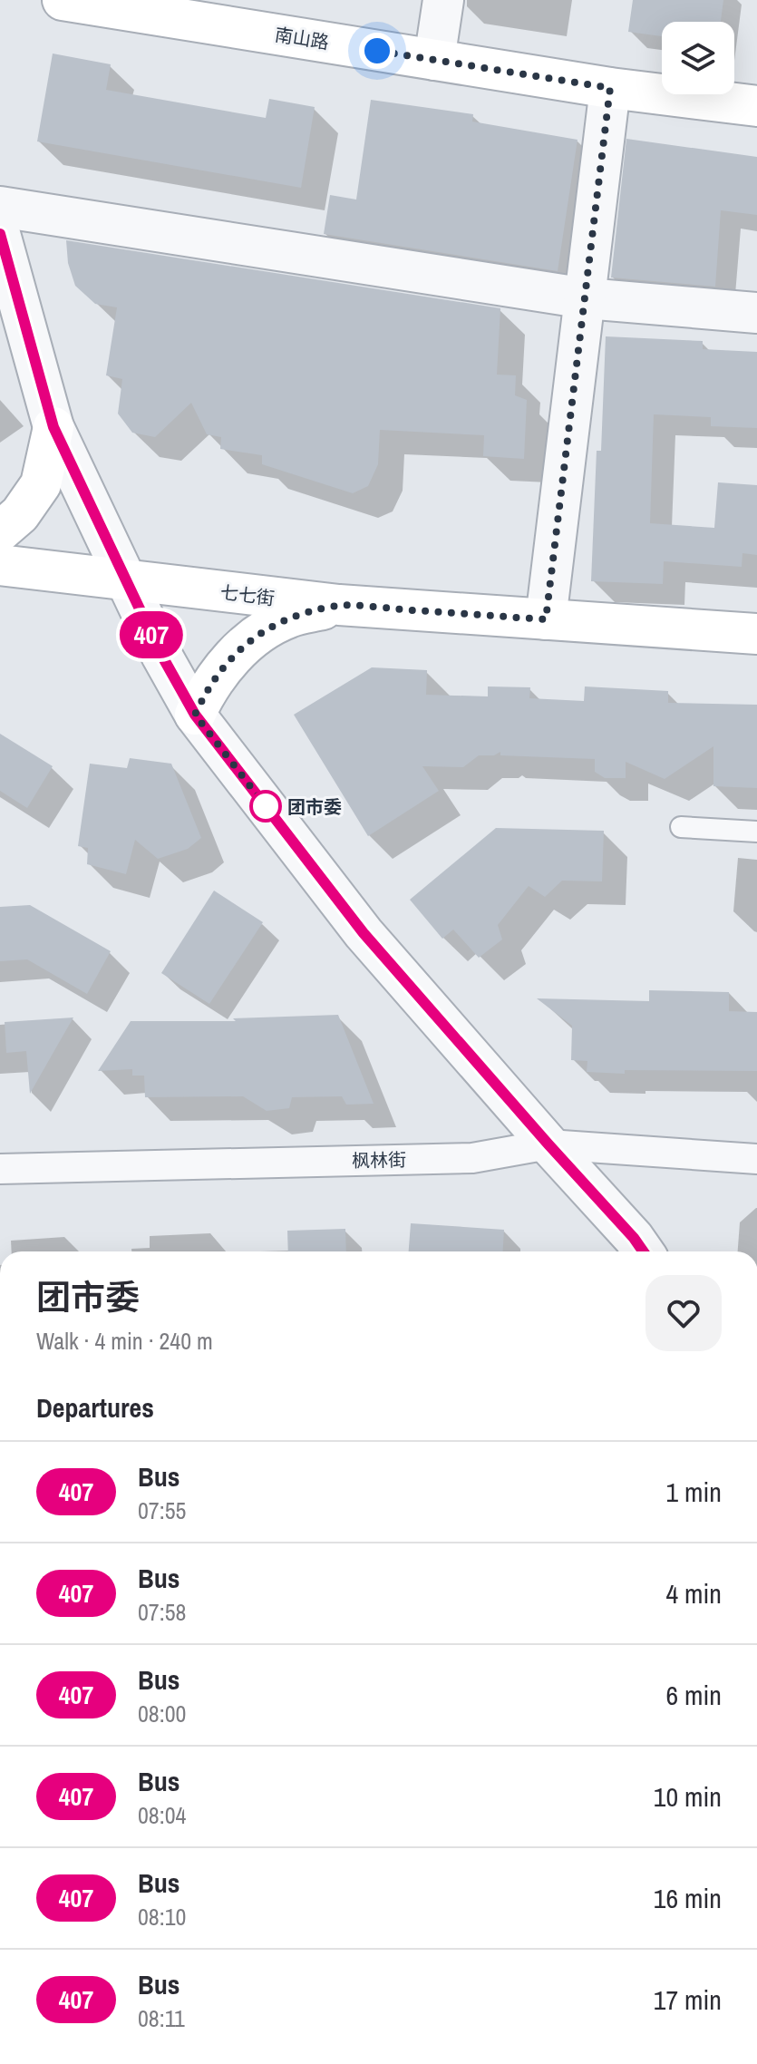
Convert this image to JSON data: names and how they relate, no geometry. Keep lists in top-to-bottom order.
{
  "streets": {
    "main road": ["南山路", "七七街"],
    "street": ["枫林街"]
  },
  "places": ["团市委"],
  "lines": ["bus line 407"],
  "page": {
    "on_map": "407",
    "heading": [
      ["团市委", "Walk · 4 min · 240 m"],
      "Departures"
    ],
    "list": [
      {
        "mark": "407",
        "name": "Bus",
        "note": "07:55",
        "value": "1 min"
      },
      {
        "mark": "407",
        "name": "Bus",
        "note": "07:58",
        "value": "4 min"
      },
      {
        "mark": "407",
        "name": "Bus",
        "note": "08:00",
        "value": "6 min"
      },
      {
        "mark": "407",
        "name": "Bus",
        "note": "08:04",
        "value": "10 min"
      },
      {
        "mark": "407",
        "name": "Bus",
        "note": "08:10",
        "value": "16 min"
      },
      {
        "mark": "407",
        "name": "Bus",
        "note": "08:11",
        "value": "17 min"
      }
    ]
  }
}
